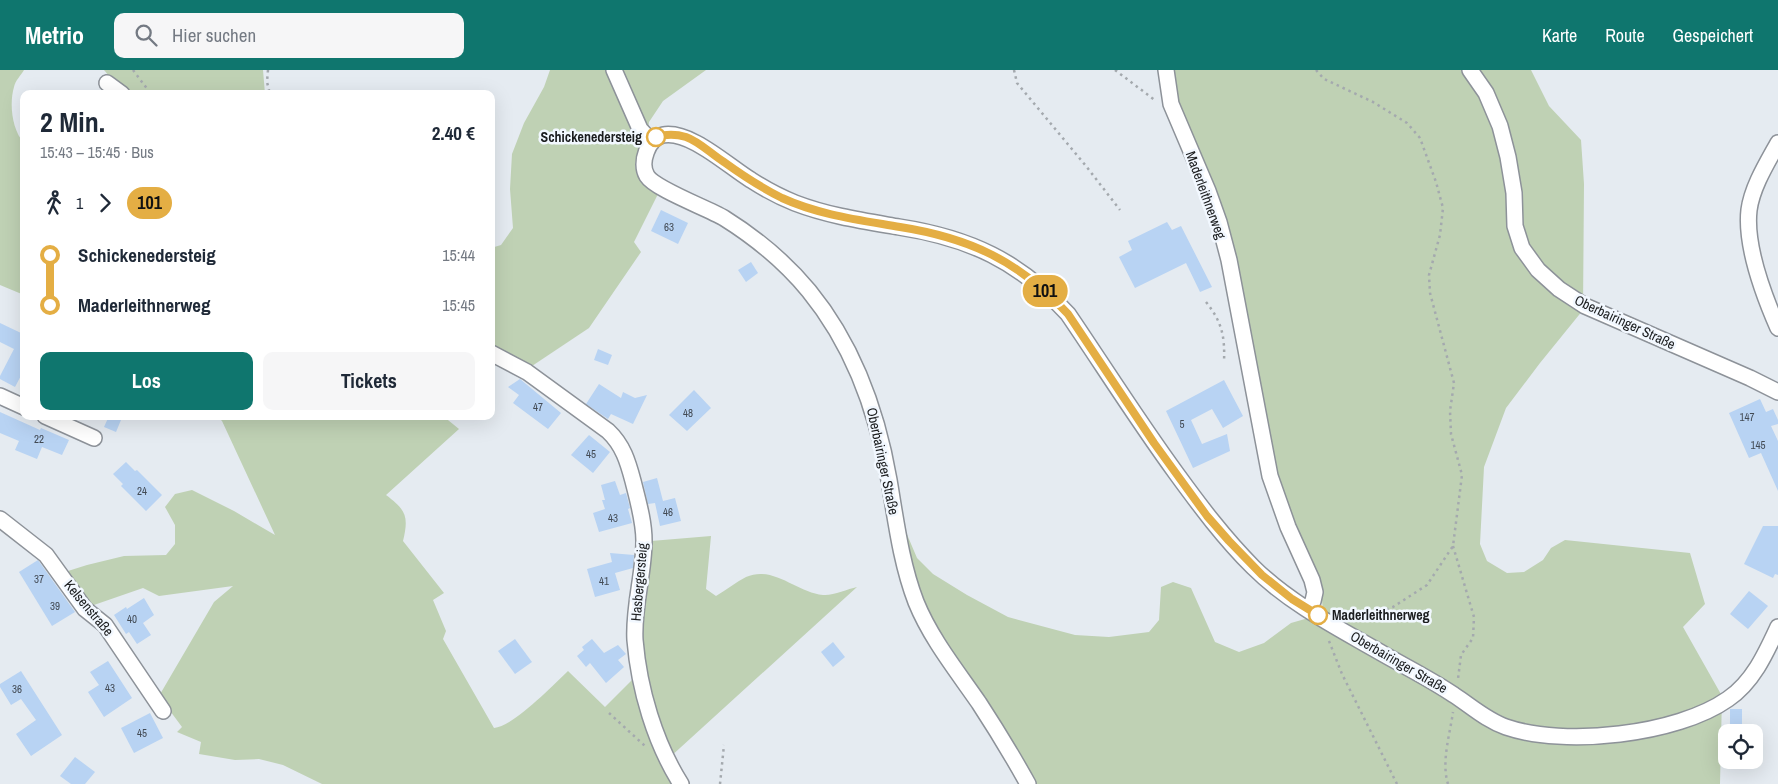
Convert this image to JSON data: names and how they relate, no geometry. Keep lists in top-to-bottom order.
{
  "streets": {
    "street": [
      "Maderleithnerweg",
      "Oberbairinger Straße",
      "Hasbergersteig",
      "Kelsenstraße"
    ]
  },
  "crossings": [
    ["Maderleithnerweg", "Oberbairinger Straße"]
  ],
  "places": ["Schickenedersteig", "Maderleithnerweg"],
  "lines": ["bus line 101"],
  "house_numbers": [
    "63",
    "47",
    "48",
    "147",
    "5",
    "22",
    "145",
    "45",
    "24",
    "46",
    "43",
    "37",
    "41",
    "39",
    "40",
    "43",
    "36",
    "45"
  ],
  "page": {
    "header": "Metrio",
    "search": "Hier suchen",
    "nav": ["Karte", "Route", "Gespeichert"],
    "on_map": "101",
    "heading": ["2 Min.", "15:43 – 15:45 · Bus", "2.40 €"],
    "legs": ["1", "101"],
    "list": [
      {
        "name": "Schickenedersteig",
        "value": "15:44"
      },
      {
        "name": "Maderleithnerweg",
        "value": "15:45"
      }
    ],
    "buttons": ["Los", "Tickets"]
  }
}
